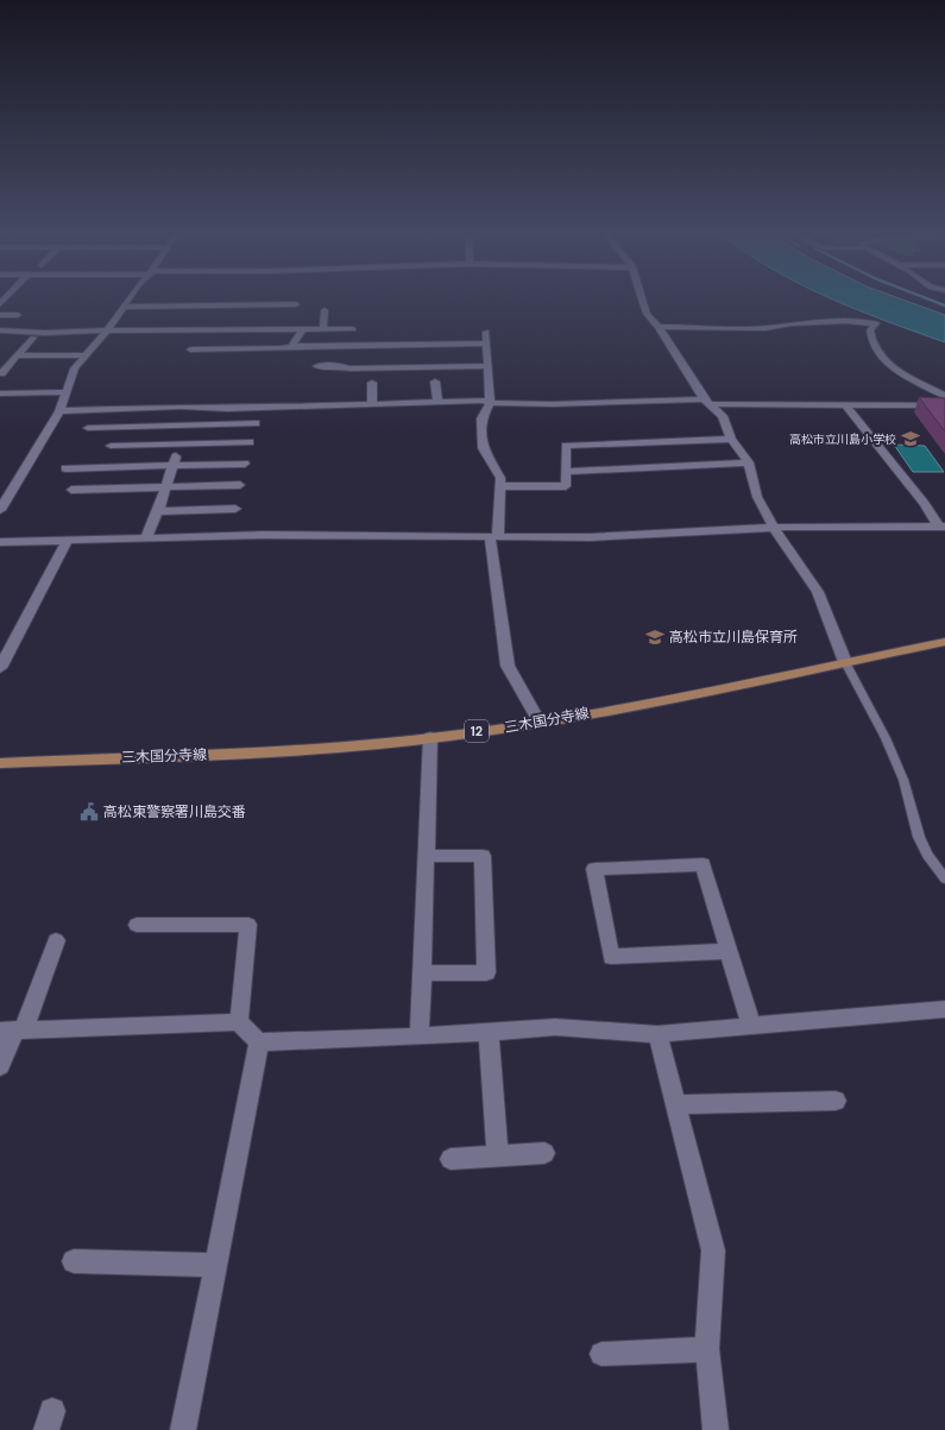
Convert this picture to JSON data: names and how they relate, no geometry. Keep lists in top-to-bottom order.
{
  "streets": {
    "main road": ["三木国分寺線", "12"]
  },
  "places": {
    "school or university": ["高松市立川島小学校", "高松市立川島保育所"],
    "public building": ["高松東警察署川島交番"]
  }
}
